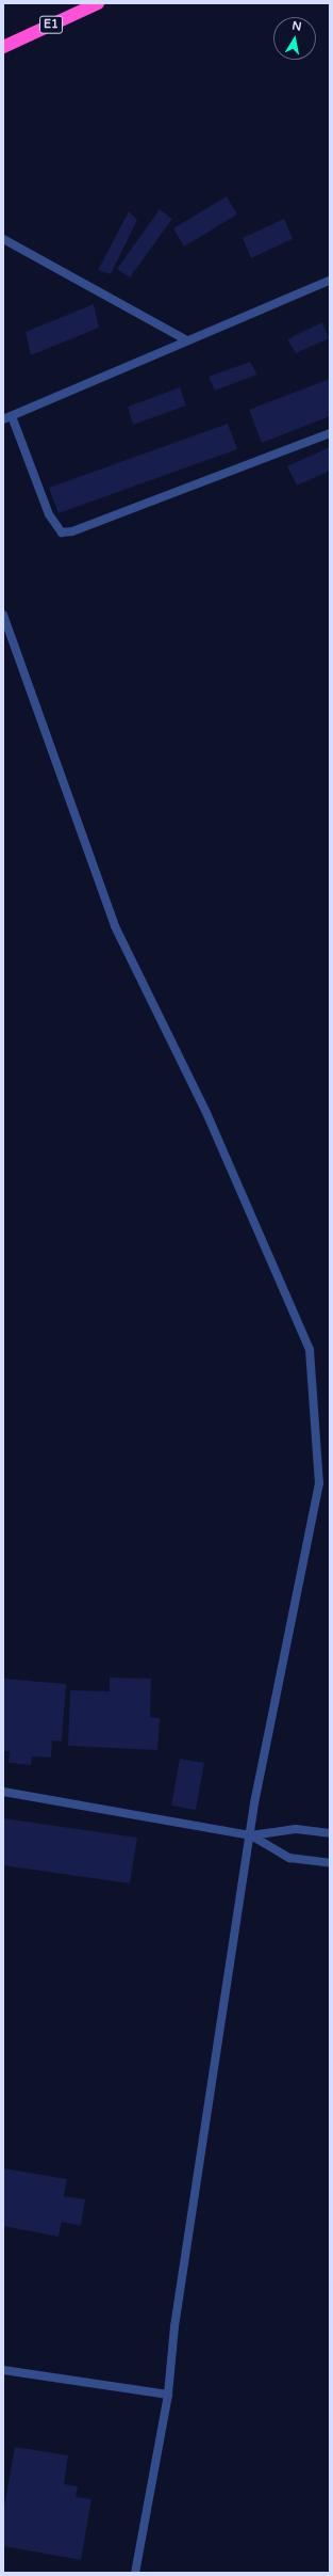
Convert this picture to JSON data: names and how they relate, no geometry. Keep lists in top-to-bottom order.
{
  "streets": {
    "highway": ["E1"]
  },
  "north": "top"
}
